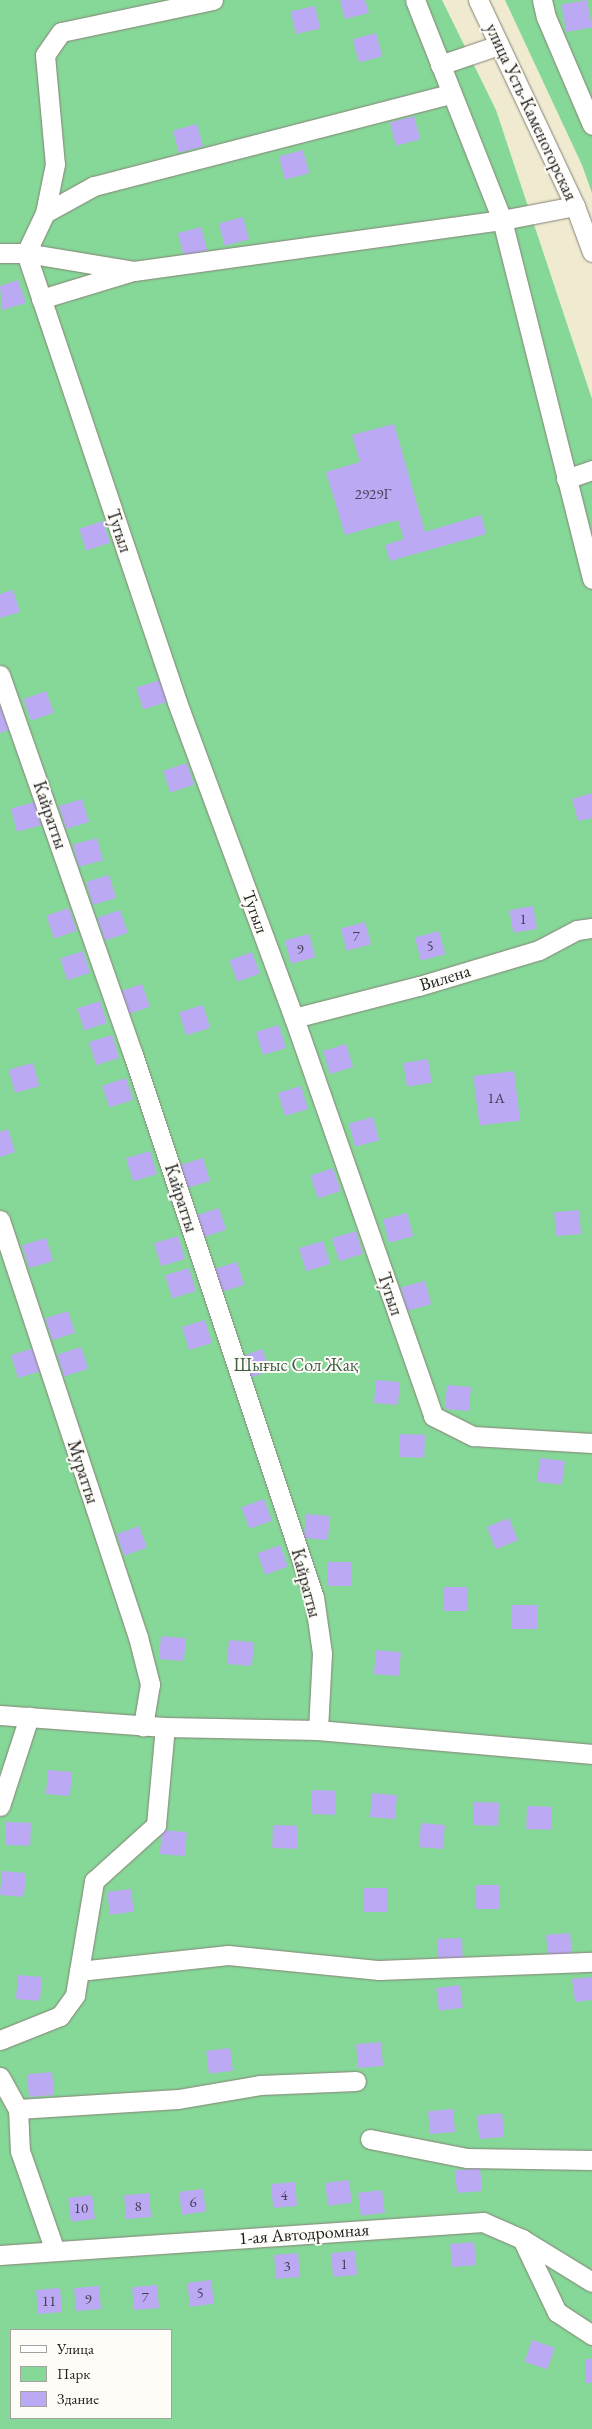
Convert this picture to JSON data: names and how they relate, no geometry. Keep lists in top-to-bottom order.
{
  "streets": {
    "street": [
      "улица Усть-Каменогорская",
      "Тугыл",
      "Кайратты",
      "Вилена",
      "Муратты",
      "1-ая Автодромная"
    ]
  },
  "crossings": [
    ["Тугыл", "Вилена"]
  ],
  "parks": ["Шығыс Сол Жақ"],
  "house_numbers": [
    "2929Г",
    "1",
    "7",
    "5",
    "9",
    "1А",
    "4",
    "6",
    "8",
    "10",
    "1",
    "3",
    "5",
    "7",
    "9",
    "11"
  ],
  "legend": ["Улица", "Парк", "Здание"]
}
